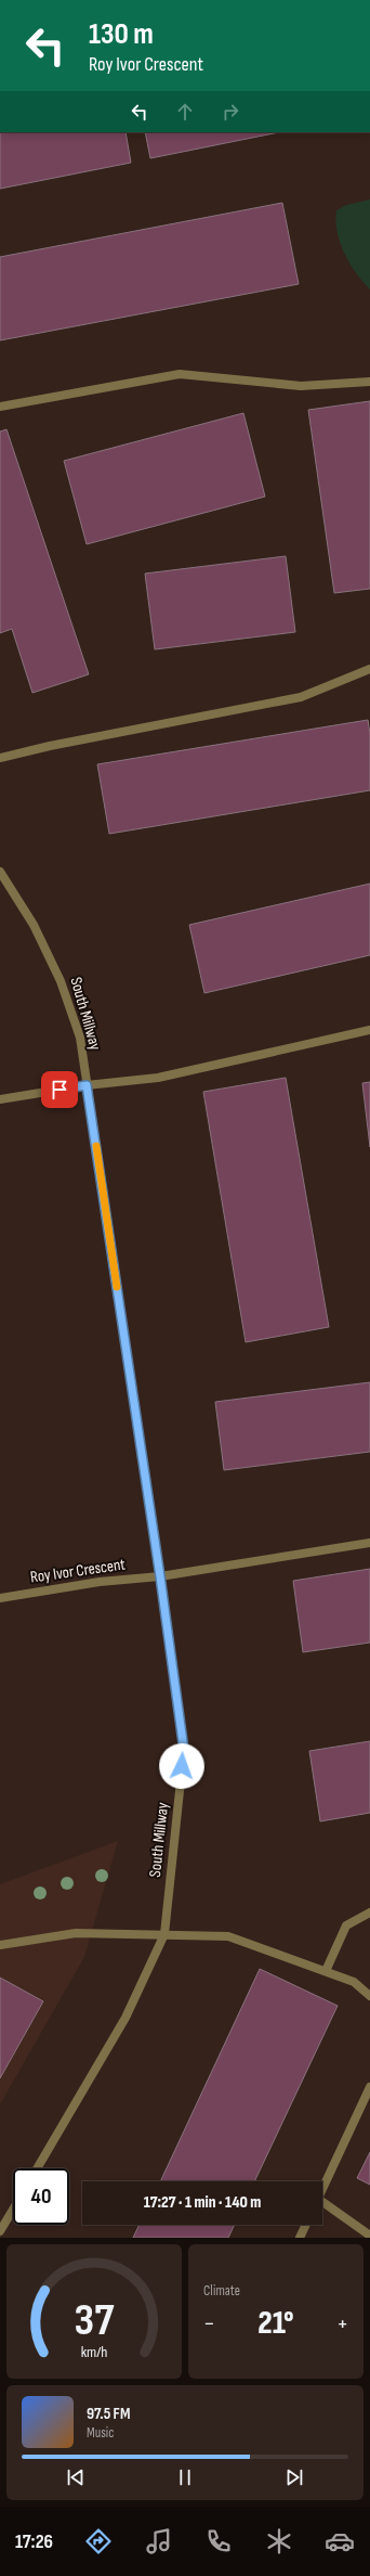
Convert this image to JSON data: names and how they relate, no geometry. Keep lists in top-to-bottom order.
{
  "streets": {
    "street": ["South Millway", "Roy Ivor Crescent"]
  },
  "crossings": [
    ["South Millway", "Roy Ivor Crescent"]
  ],
  "page": {
    "turn": ["130 m", "Roy Ivor Crescent"],
    "limit": "40",
    "trip": "17:27 · 1 min · 140 m",
    "tile": "Climate",
    "heat": ["−", "21°", "+"],
    "song": ["97.5 FM", "Music"],
    "tabs": "17:26",
    "gauge": ["37", "km/h"]
  }
}
